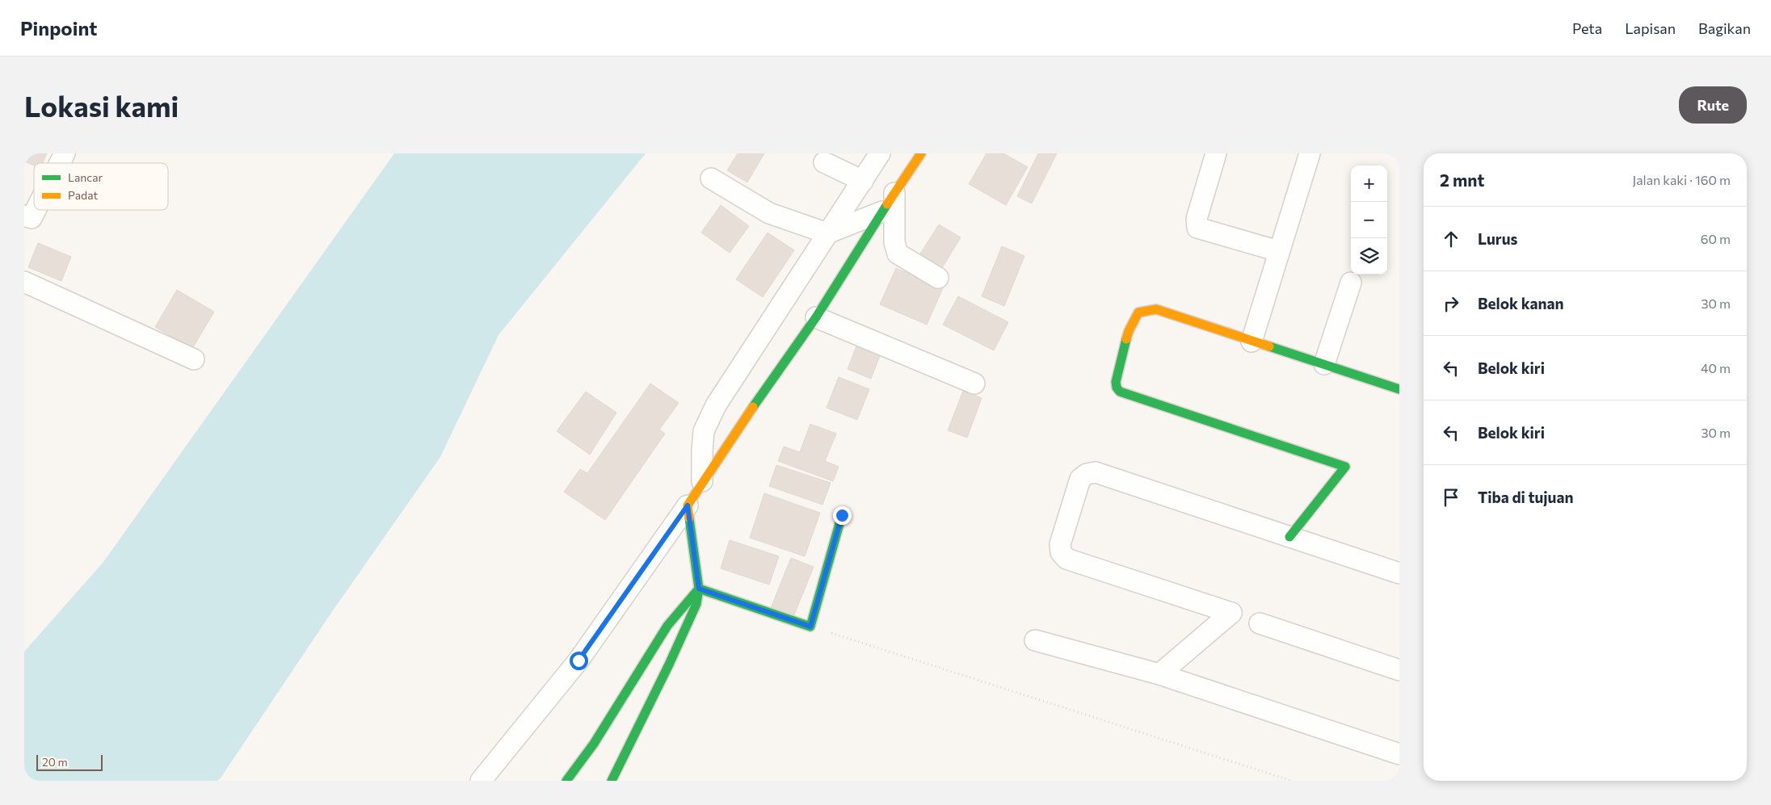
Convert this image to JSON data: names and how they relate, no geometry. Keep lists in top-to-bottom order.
{
  "legend": ["Lancar", "Padat"],
  "scale_bar": "20 m",
  "page": {
    "header": "Pinpoint",
    "nav": ["Peta", "Lapisan", "Bagikan"],
    "buttons": "Rute",
    "title": "Lokasi kami",
    "heading": ["2 mnt", "Jalan kaki · 160 m"],
    "map_buttons": ["+", "−"],
    "list": [
      ["Lurus", "60 m"],
      ["Belok kanan", "30 m"],
      ["Belok kiri", "40 m"],
      ["Belok kiri", "30 m"],
      "Tiba di tujuan"
    ],
    "scale": "20 m"
  }
}
